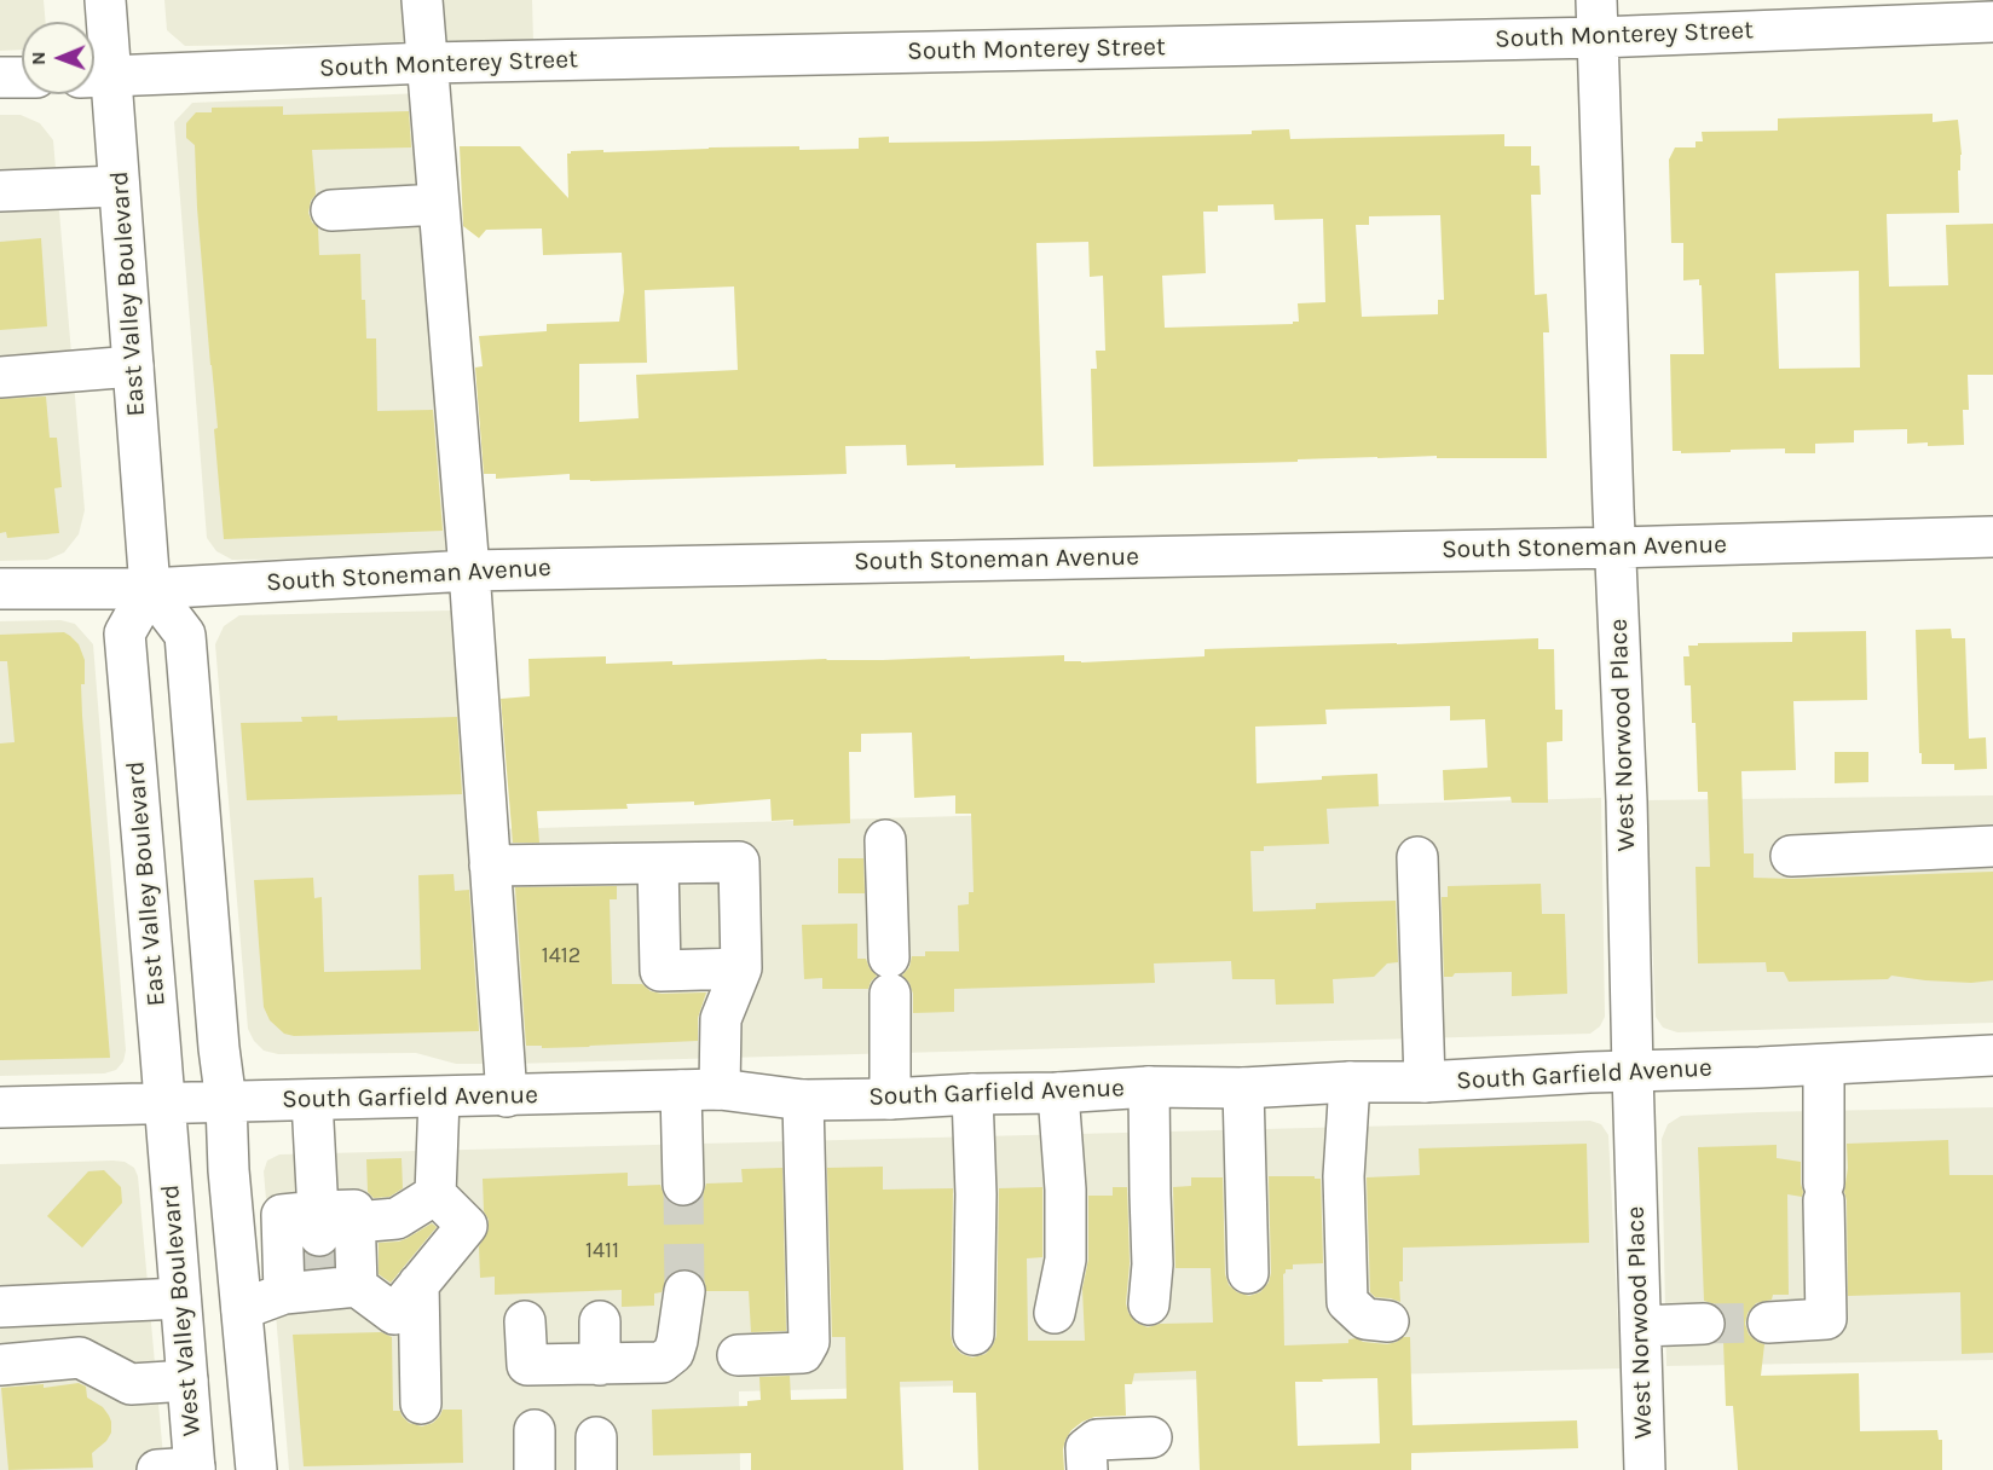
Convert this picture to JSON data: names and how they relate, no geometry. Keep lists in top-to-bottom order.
{
  "streets": {
    "street": [
      "South Monterey Street",
      "East Valley Boulevard",
      "South Stoneman Avenue",
      "West Norwood Place",
      "South Garfield Avenue",
      "West Valley Boulevard"
    ]
  },
  "crossings": [
    ["South Monterey Street", "East Valley Boulevard"],
    ["South Monterey Street", "West Norwood Place"],
    ["East Valley Boulevard", "South Stoneman Avenue"],
    ["East Valley Boulevard", "South Garfield Avenue"],
    ["East Valley Boulevard", "West Valley Boulevard"],
    ["South Stoneman Avenue", "West Norwood Place"],
    ["West Norwood Place", "South Garfield Avenue"],
    ["South Garfield Avenue", "West Valley Boulevard"]
  ],
  "house_numbers": ["1412", "1411"],
  "north": "left"
}
